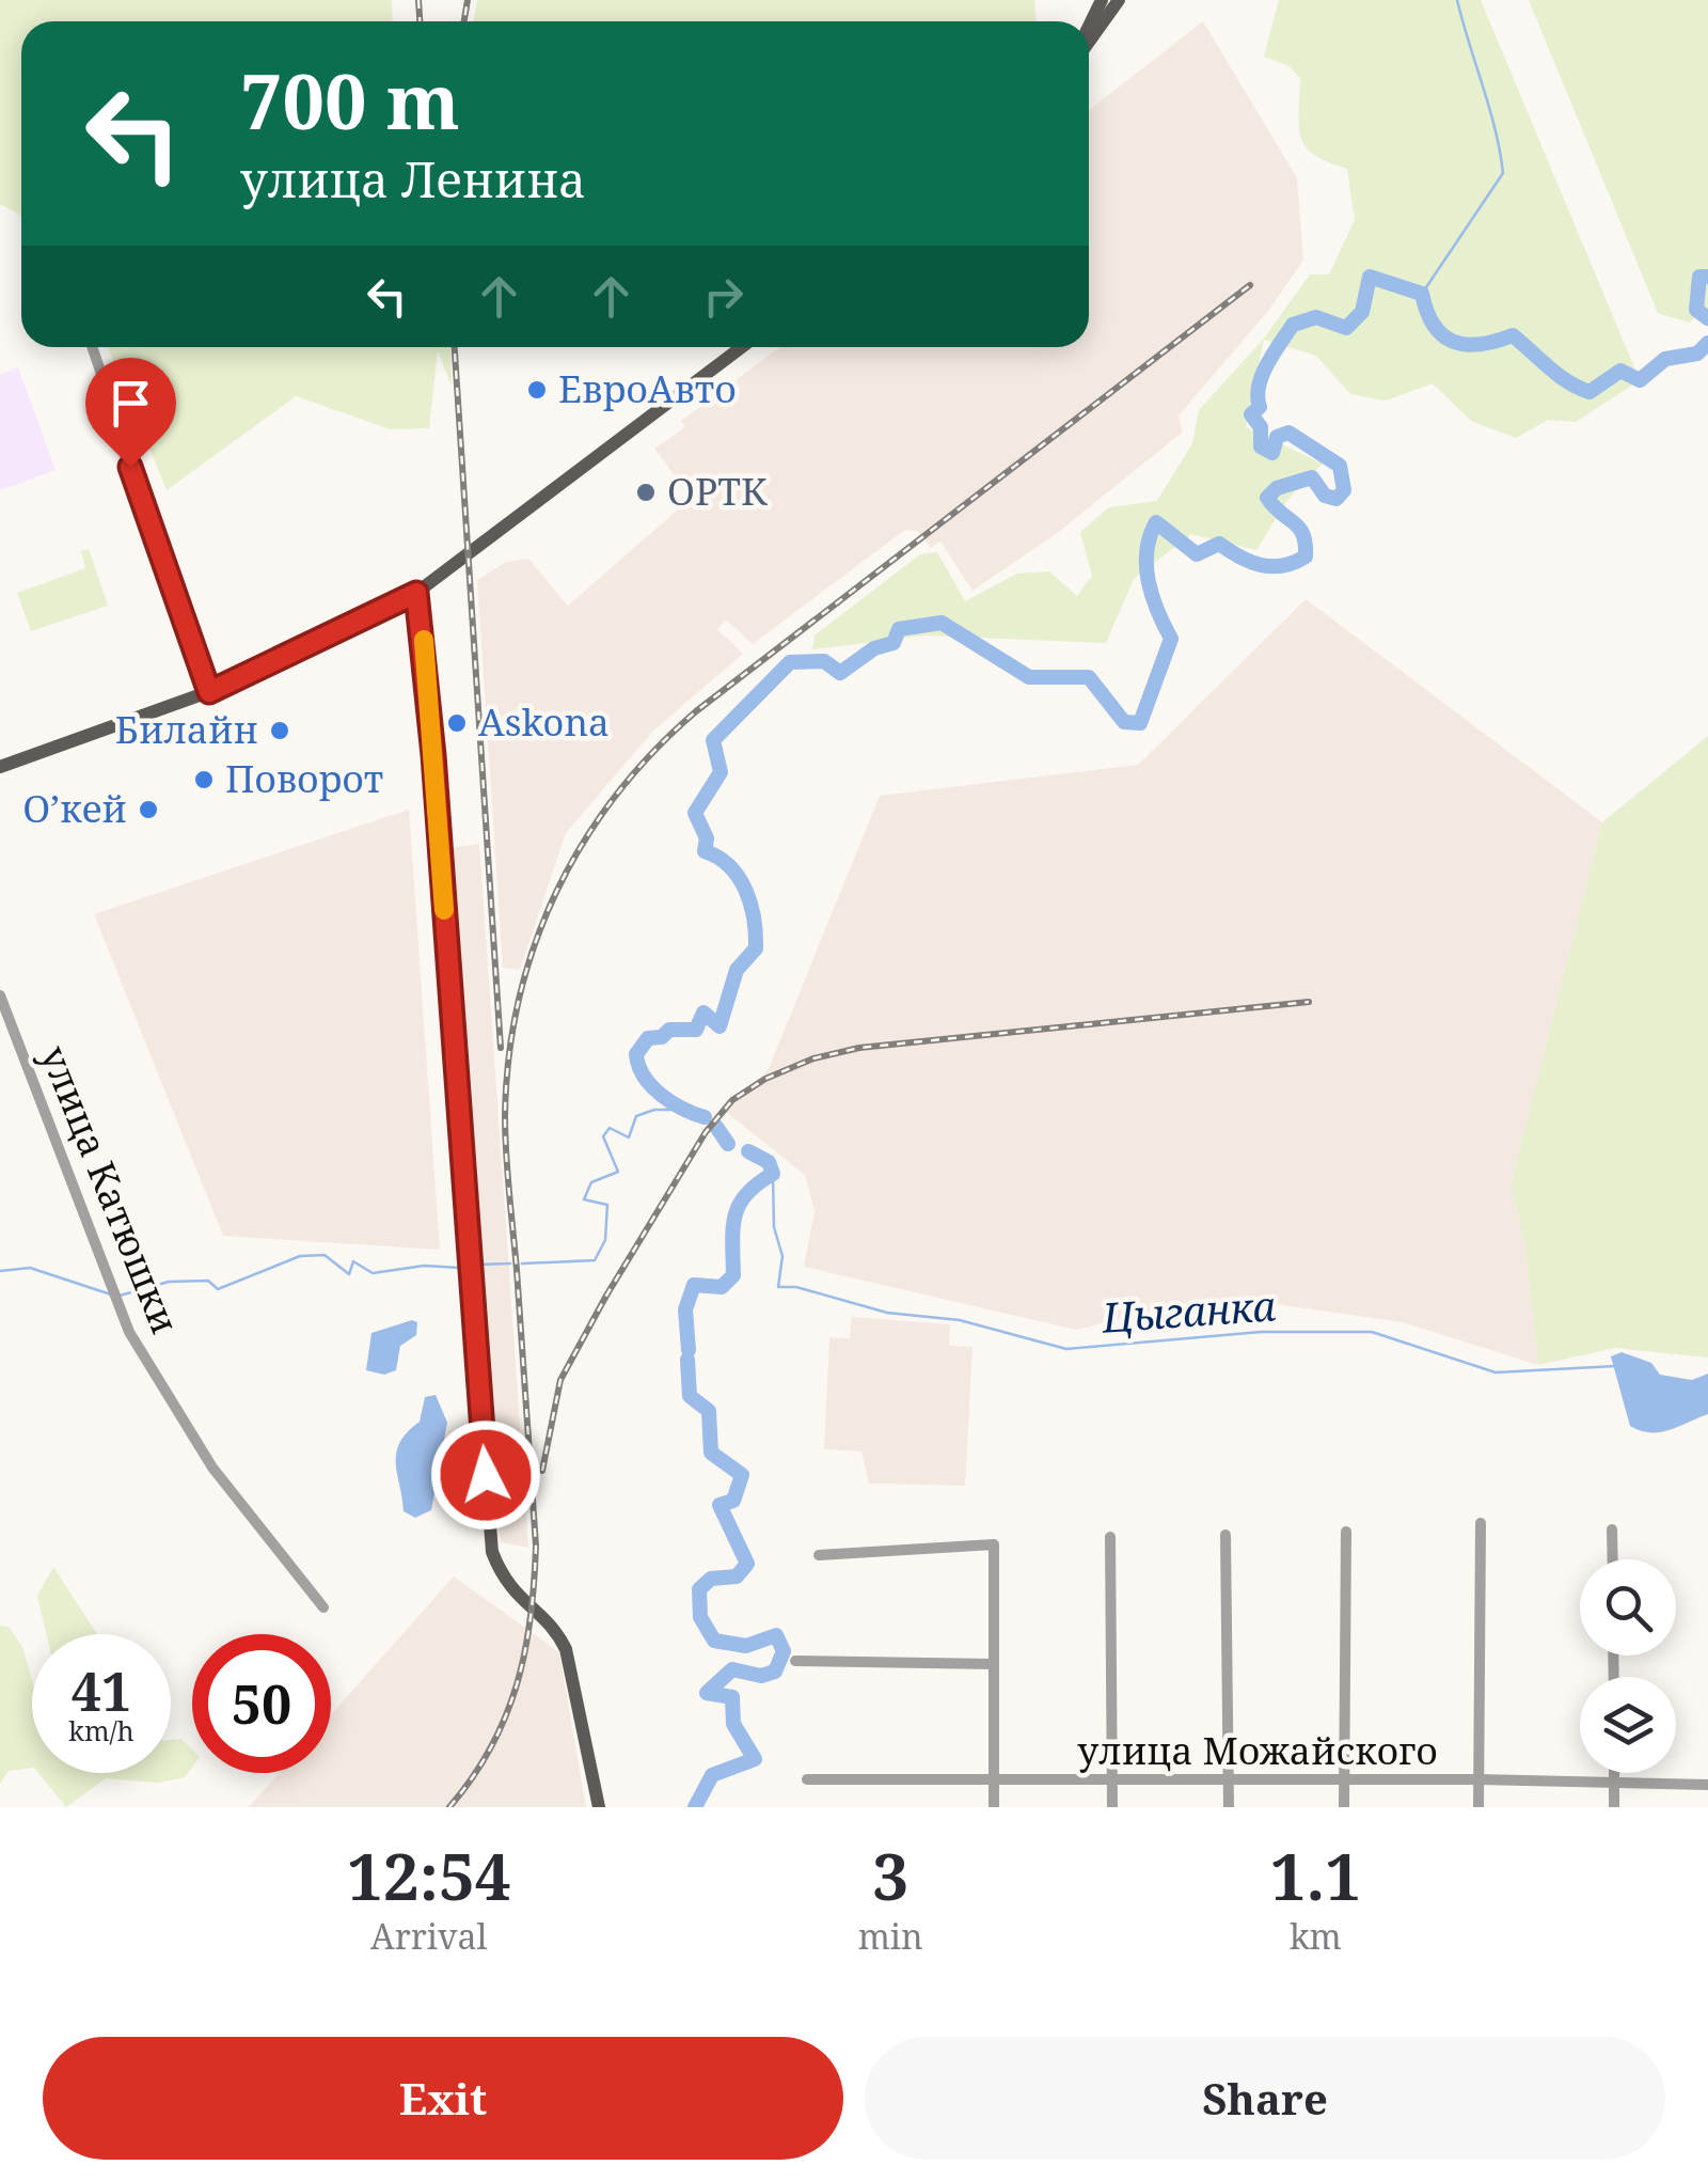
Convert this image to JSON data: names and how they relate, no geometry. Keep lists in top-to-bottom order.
{
  "streets": {
    "street": ["улица Катюшки", "улица Можайского"]
  },
  "water": ["Цыганка"],
  "places": [
    "ЕвроАвто",
    "ОРТК",
    "Askona",
    "Билайн",
    "Поворот",
    "О’кей"
  ],
  "page": {
    "turn": ["700 m", "улица Ленина"],
    "speed": "41 km/h",
    "limit": "50",
    "eta": [
      "12:54",
      "Arrival",
      "3",
      "min",
      "1.1",
      "km"
    ],
    "buttons": ["Exit", "Share"]
  }
}
